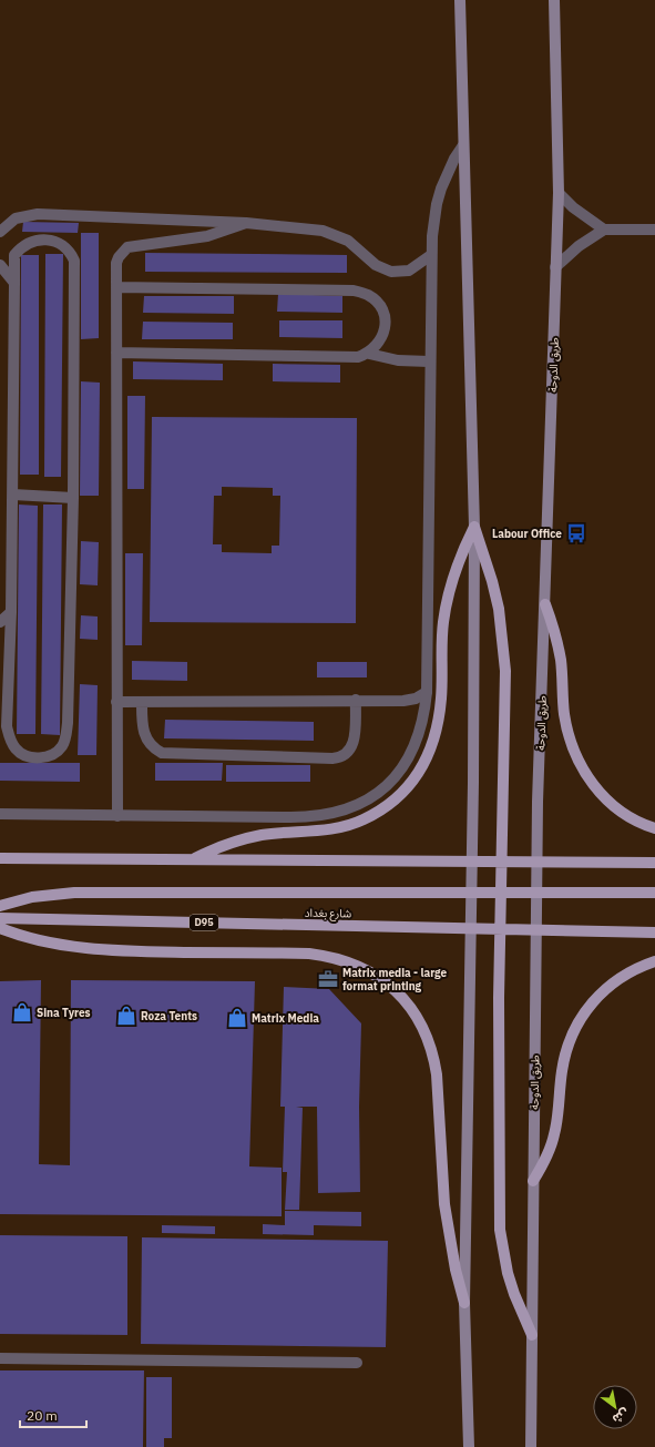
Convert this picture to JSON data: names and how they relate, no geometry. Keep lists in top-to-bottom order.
{
  "streets": {
    "main road": ["طريق الدوحة", "شارع بغداد", "D95"]
  },
  "crossings": [
    ["طريق الدوحة", "شارع بغداد"]
  ],
  "places": {
    "bus stop": ["Labour Office"],
    "office": ["Matrix media - large format printing"],
    "shop": ["Sina Tyres", "Roza Tents", "Matrix Media"]
  },
  "scale_bar": "20 m",
  "north": "bottom right"
}
